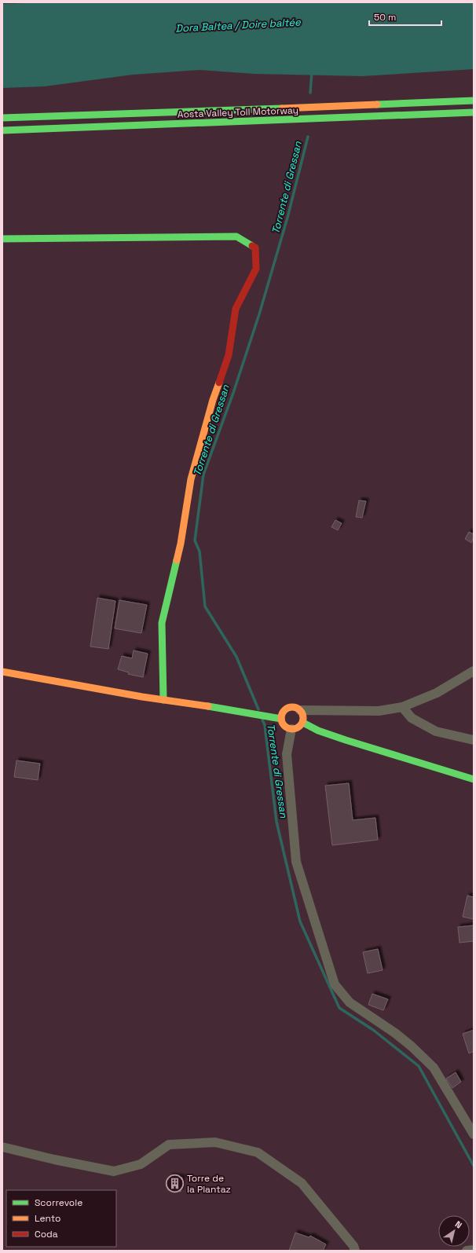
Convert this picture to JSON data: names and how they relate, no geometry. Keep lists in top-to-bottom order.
{
  "streets": {
    "main road": ["Aosta Valley Toll Motorway"]
  },
  "water": ["Dora Baltea / Doire baltée", "Torrente di Gressan"],
  "places": {
    "building": ["Torre de la Plantaz"]
  },
  "legend": ["Scorrevole", "Lento", "Coda"],
  "scale_bar": "50 m",
  "north": "top right"
}
